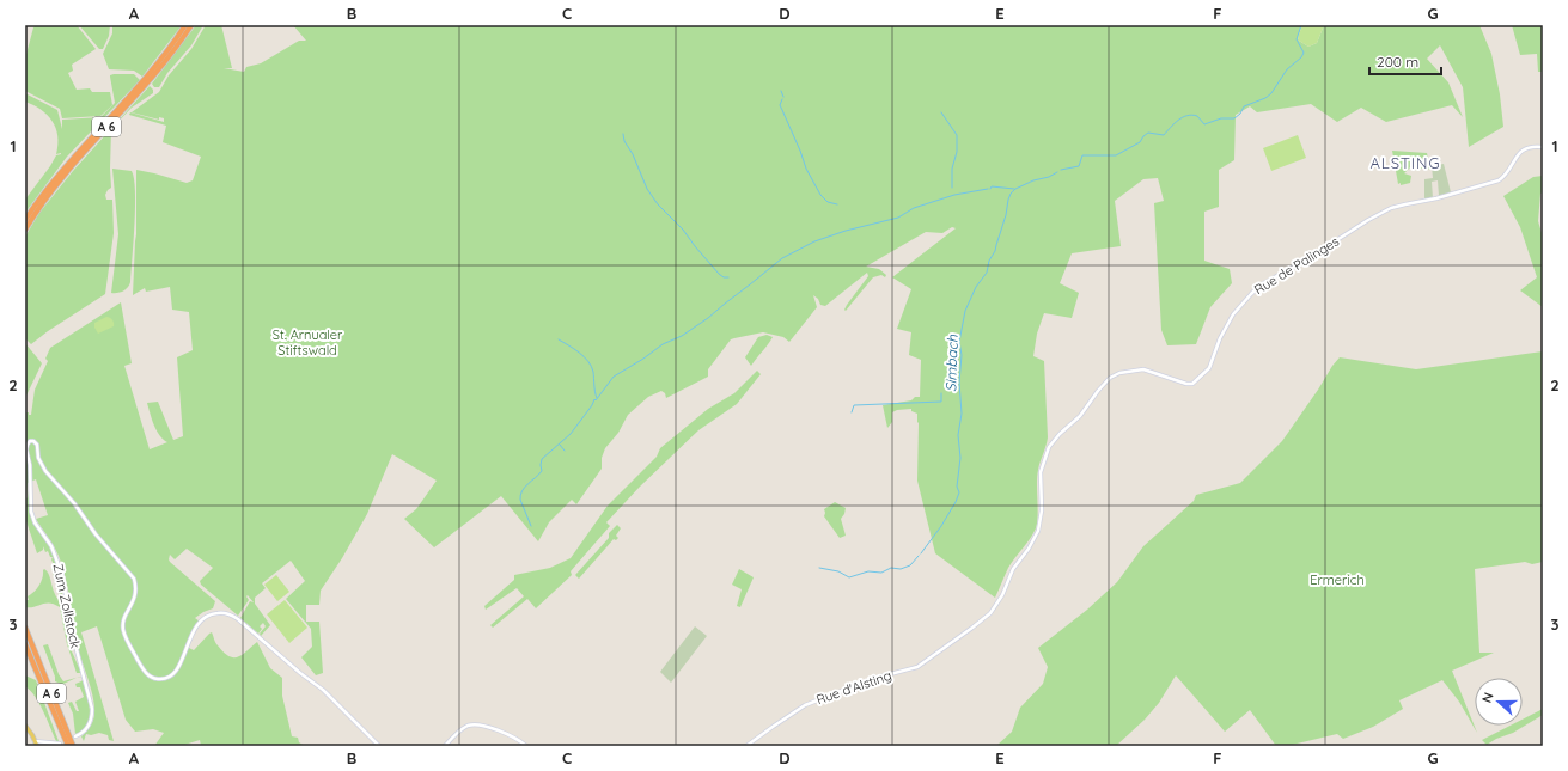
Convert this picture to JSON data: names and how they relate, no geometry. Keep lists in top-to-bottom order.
{
  "streets": {
    "highway": ["A 6"],
    "main road": ["Rue de Palinges", "Zum Zollstock", "Rue d'Alsting"]
  },
  "crossings": [
    ["Rue de Palinges", "Rue d'Alsting"]
  ],
  "districts": ["ALSTING"],
  "water": ["Simbach"],
  "parks": ["St. Arnualer Stiftswald", "Ermerich"],
  "scale_bar": "200 m",
  "north": "left",
  "grid": {
    "columns": [
      "A",
      "B",
      "C",
      "D",
      "E",
      "F",
      "G"
    ],
    "rows": ["1", "2", "3"]
  }
}
